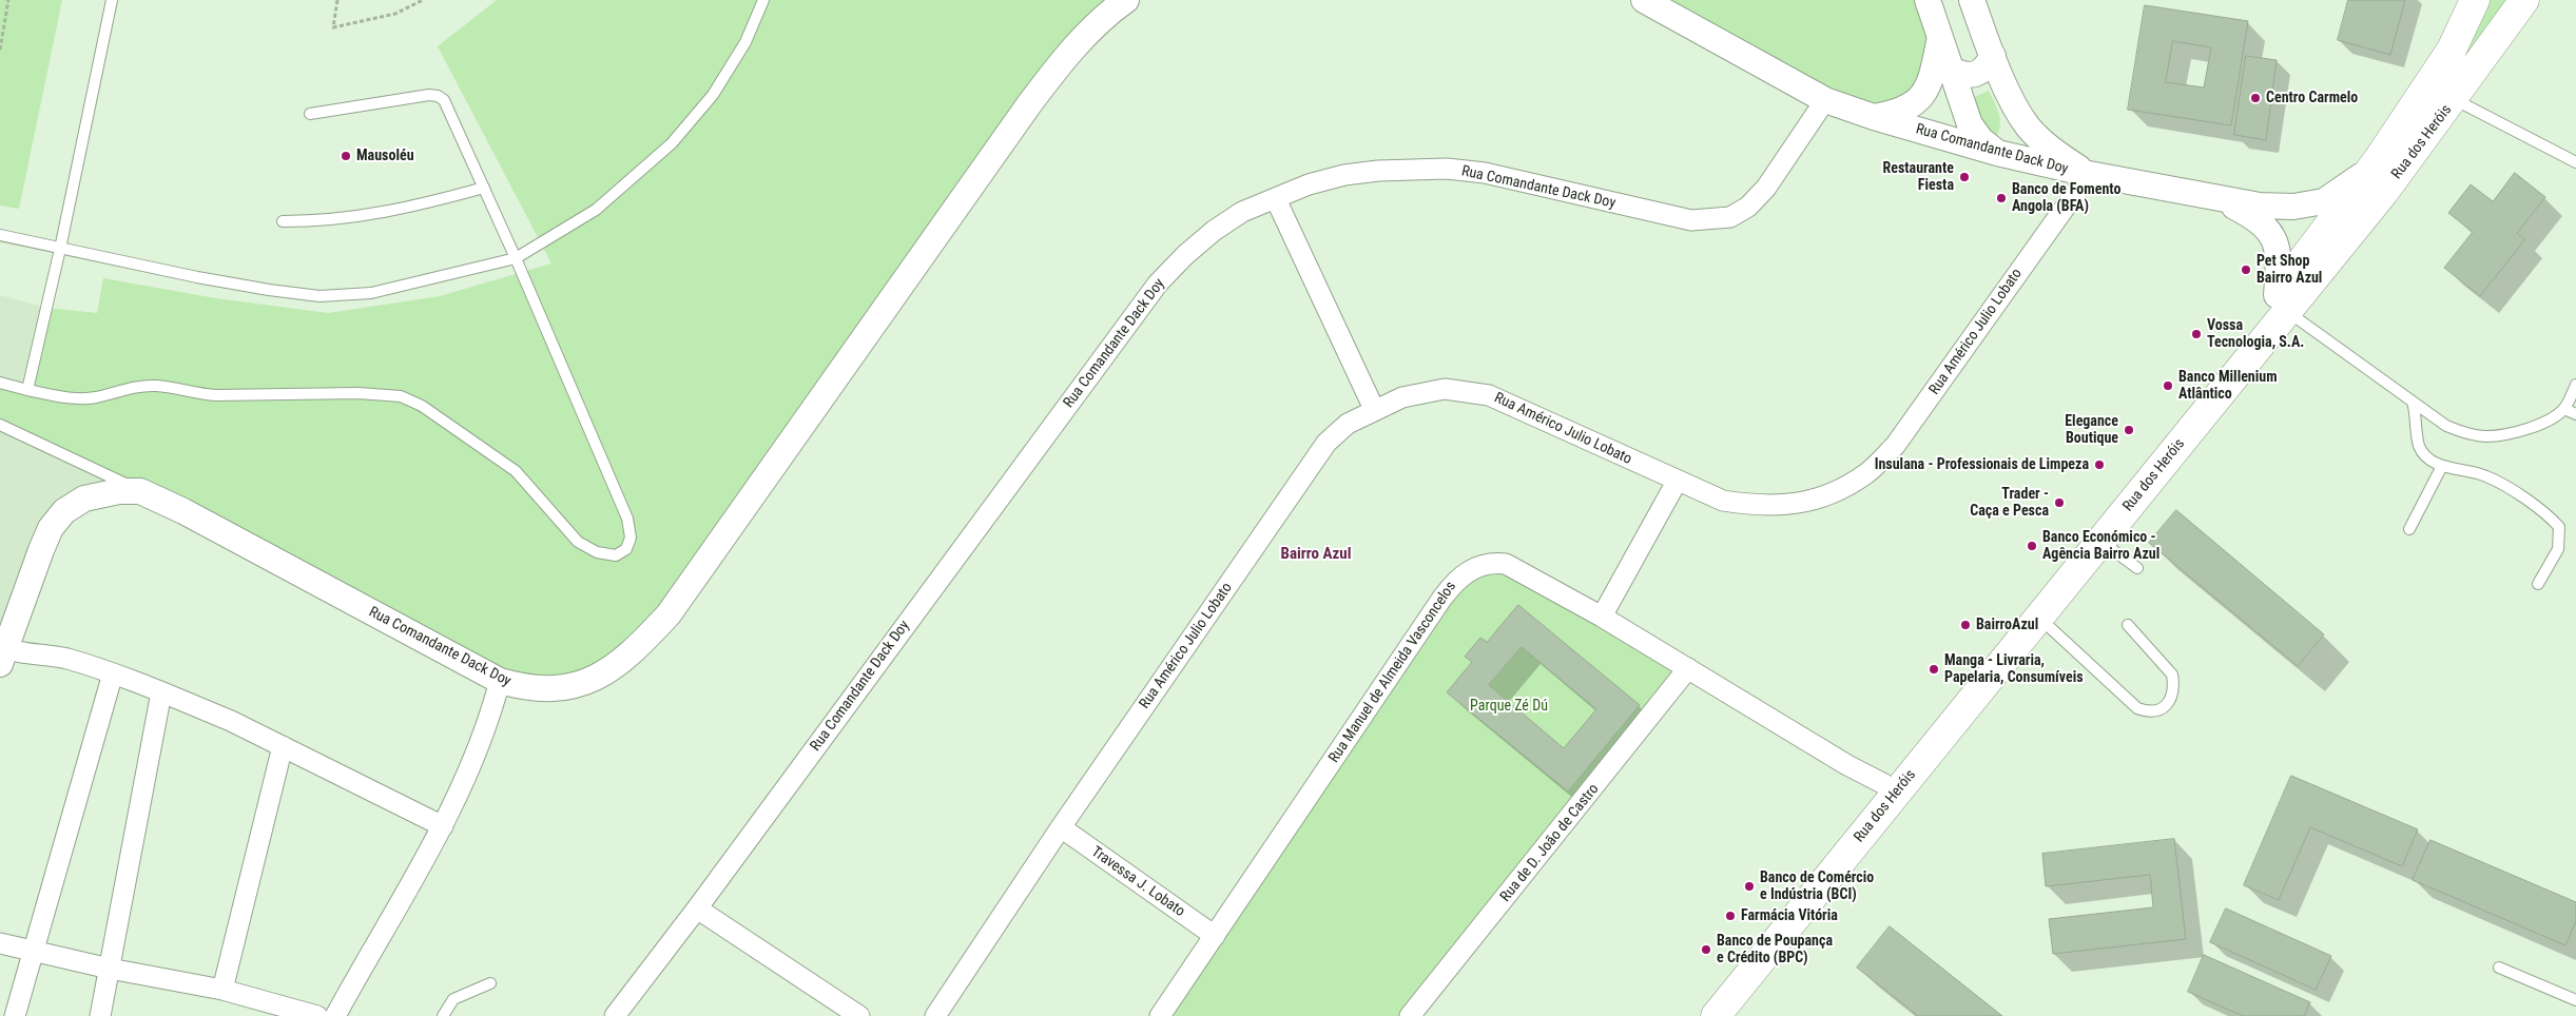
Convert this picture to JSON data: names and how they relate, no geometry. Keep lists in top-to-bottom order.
{
  "streets": {
    "main road": ["Rua dos Heróis"],
    "street": [
      "Rua Comandante Dack Doy",
      "Rua Américo Julio Lobato",
      "Rua Manuel de Almeida Vasconcelos",
      "Rua de D. João de Castro",
      "Travessa J. Lobato"
    ]
  },
  "crossings": [
    ["Rua dos Heróis", "Rua Comandante Dack Doy"],
    ["Rua dos Heróis", "Rua Manuel de Almeida Vasconcelos"],
    ["Rua Comandante Dack Doy", "Rua Américo Julio Lobato"],
    ["Rua Américo Julio Lobato", "Travessa J. Lobato"],
    ["Rua Manuel de Almeida Vasconcelos", "Rua de D. João de Castro"],
    ["Rua Manuel de Almeida Vasconcelos", "Travessa J. Lobato"]
  ],
  "districts": ["Bairro Azul"],
  "parks": ["Parque Zé Dú"],
  "places": [
    "Centro Carmelo",
    "Mausoléu",
    "Restaurante Fiesta",
    "Banco de Fomento Angola (BFA)",
    "Pet Shop Bairro Azul",
    "Vossa Tecnologia, S.A.",
    "Banco Millenium Atlântico",
    "Elegance Boutique",
    "Insulana - Professionais de Limpeza",
    "Trader - Caça e Pesca",
    "Banco Económico - Agência Bairro Azul",
    "BairroAzul",
    "Manga - Livraria, Papelaria, Consumíveis",
    "Banco de Comércio e Indústria (BCI)",
    "Farmácia Vitória",
    "Banco de Poupança e Crédito (BPC)"
  ]
}
